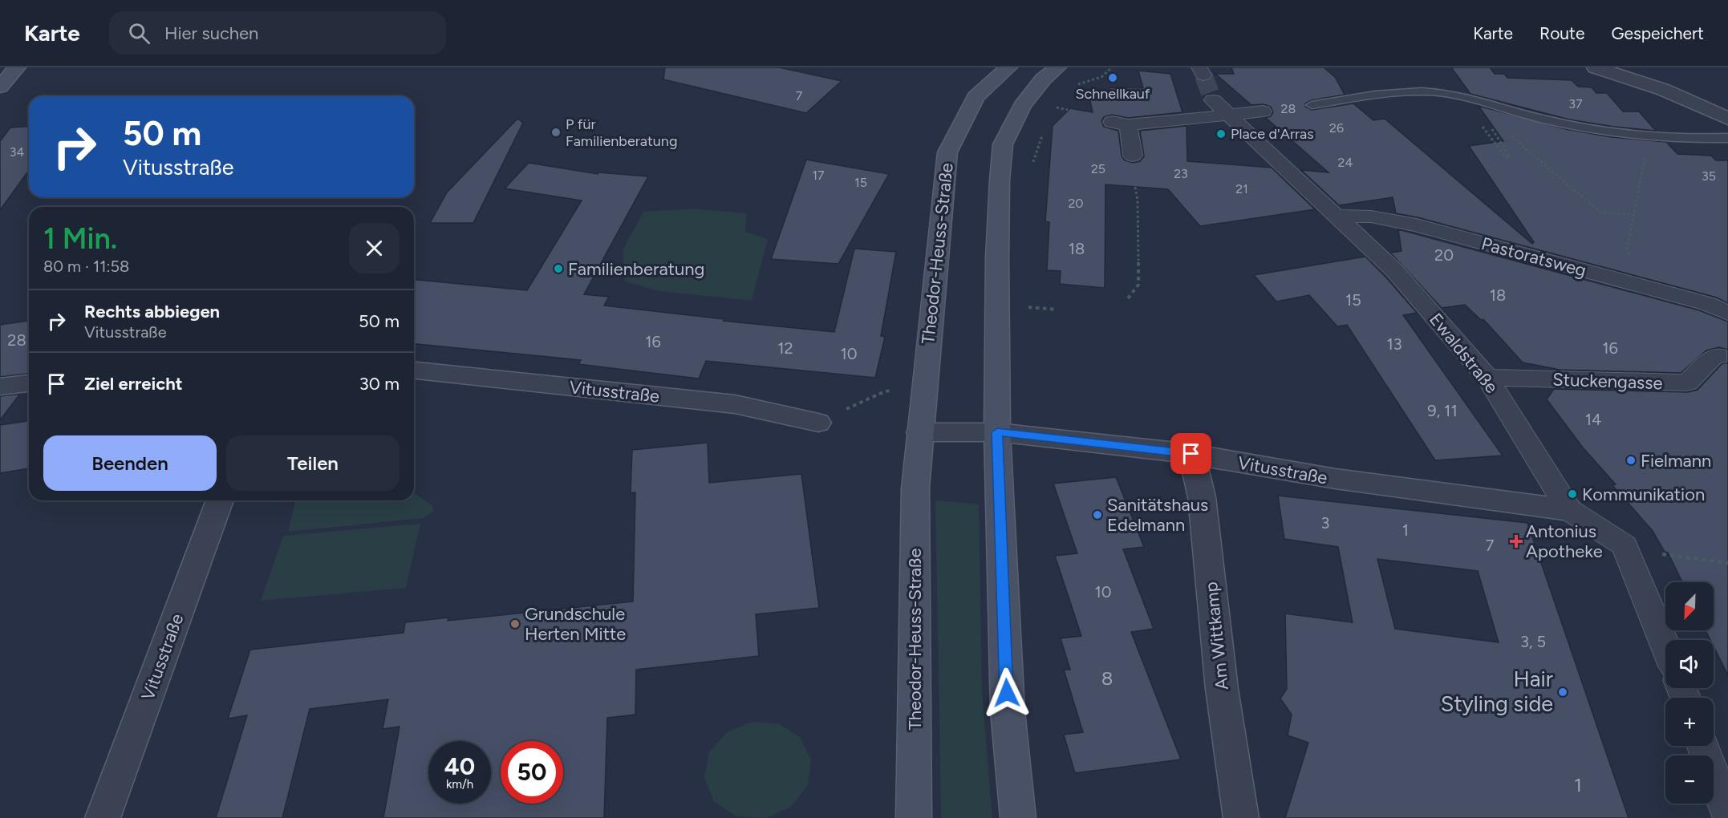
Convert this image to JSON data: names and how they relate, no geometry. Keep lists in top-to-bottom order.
{
  "streets": {
    "main road": ["Theodor-Heuss-Straße"],
    "street": [
      "Pastoratsweg",
      "Ewaldstraße",
      "Stuckengasse",
      "Vitusstraße",
      "Am Wittkamp"
    ]
  },
  "crossings": [
    ["Pastoratsweg", "Ewaldstraße"],
    ["Ewaldstraße", "Stuckengasse"],
    ["Ewaldstraße", "Vitusstraße"],
    ["Vitusstraße", "Am Wittkamp"]
  ],
  "places": {
    "other": [
      "Schnellkauf",
      "P für Familienberatung",
      "Place d'Arras",
      "Familienberatung",
      "Fielmann",
      "Kommunikation",
      "Sanitätshaus Edelmann",
      "Grundschule Herten Mitte",
      "Hair Styling side"
    ],
    "health": ["Antonius Apotheke"]
  },
  "house_numbers": [
    "7",
    "37",
    "28",
    "26",
    "34",
    "24",
    "25",
    "23",
    "17",
    "35",
    "15",
    "21",
    "20",
    "18",
    "20",
    "18",
    "15",
    "28",
    "16",
    "13",
    "12",
    "16",
    "10",
    "9, 11",
    "14",
    "3",
    "1",
    "7",
    "10",
    "3, 5",
    "8",
    "1"
  ],
  "north": "bottom left",
  "page": {
    "header": "Karte",
    "search": "Hier suchen",
    "nav": ["Karte", "Route", "Gespeichert"],
    "turn": ["50 m", "Vitusstraße"],
    "heading": ["1 Min.", "80 m · 11:58"],
    "list": [
      {
        "name": "Rechts abbiegen",
        "note": "Vitusstraße",
        "value": "50 m"
      },
      {
        "name": "Ziel erreicht",
        "value": "30 m"
      }
    ],
    "buttons": ["Beenden", "Teilen"],
    "map_buttons": ["+", "−"],
    "speed": "40 km/h",
    "limit": "50"
  }
}
